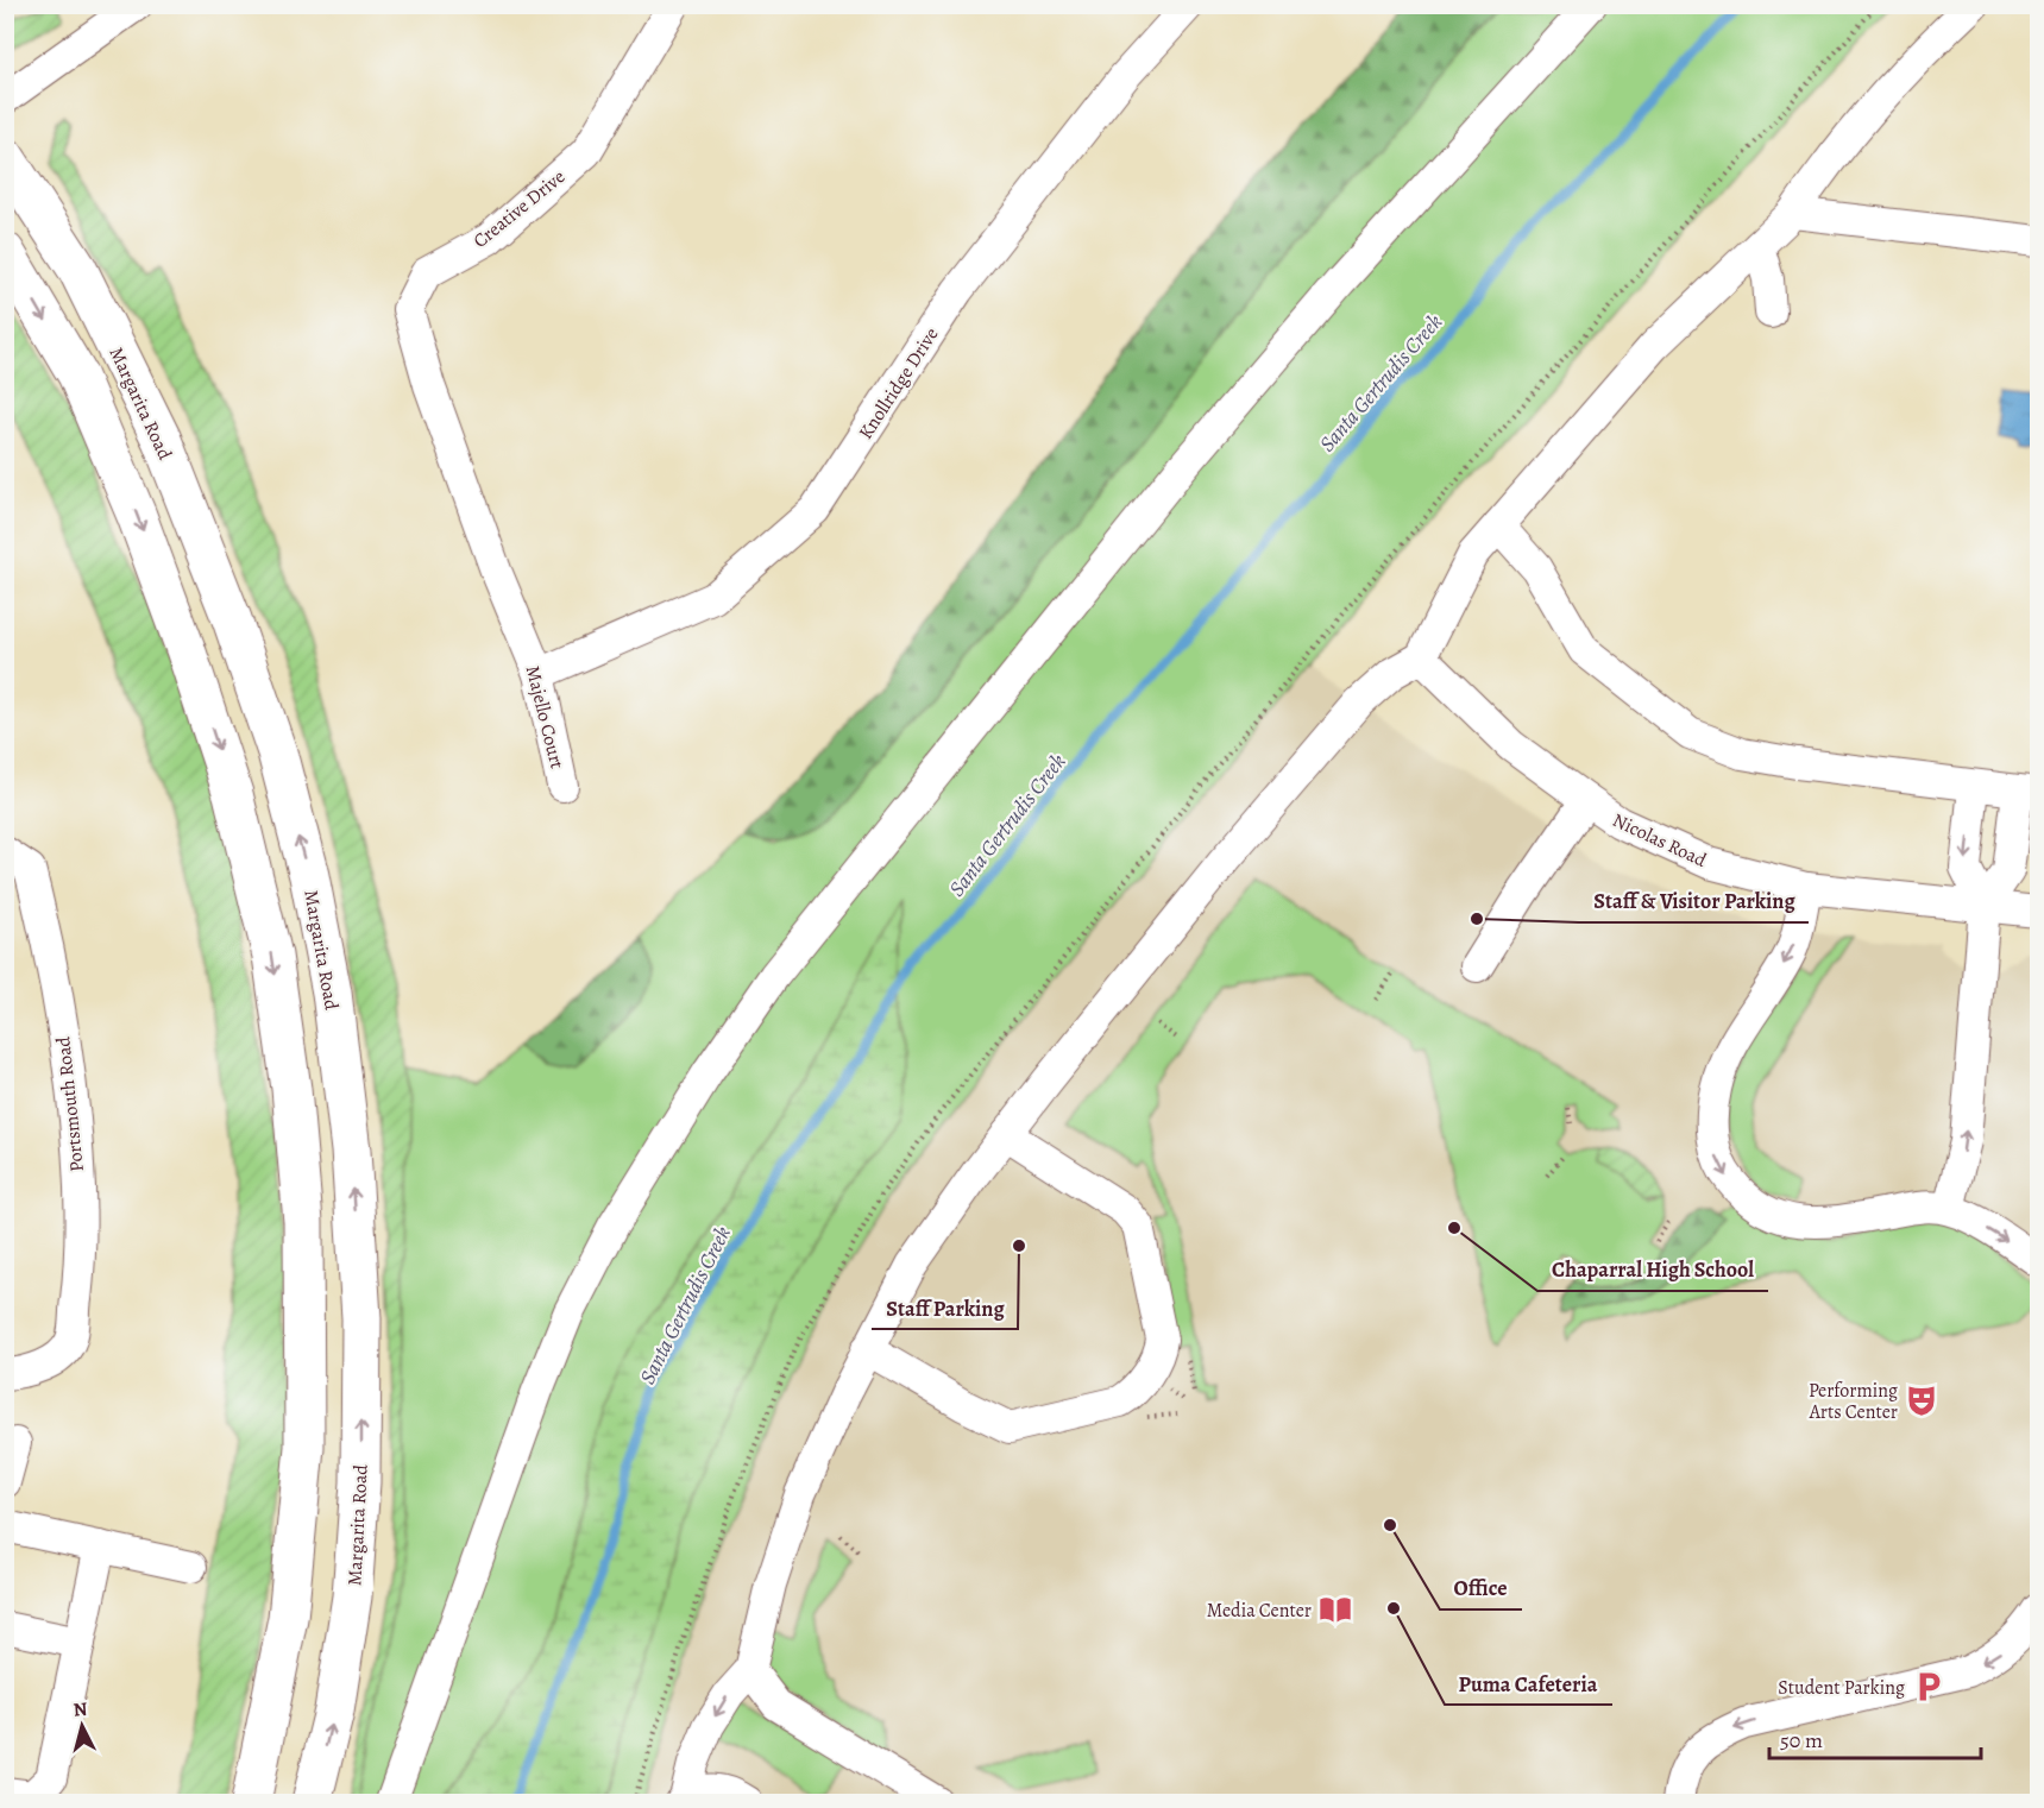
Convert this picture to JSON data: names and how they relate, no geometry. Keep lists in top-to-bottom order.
{
  "streets": {
    "main road": ["Margarita Road"],
    "street": [
      "Creative Drive",
      "Knollridge Drive",
      "Majello Court",
      "Nicolas Road",
      "Portsmouth Road"
    ]
  },
  "crossings": [
    ["Creative Drive", "Majello Court"],
    ["Knollridge Drive", "Majello Court"]
  ],
  "water": ["Santa Gertrudis Creek"],
  "places": {
    "other": [
      "Staff & Visitor Parking",
      "Chaparral High School",
      "Staff Parking",
      "Office",
      "Puma Cafeteria"
    ],
    "theatre": ["Performing Arts Center"],
    "library": ["Media Center"],
    "parking": ["Student Parking"]
  },
  "scale_bar": "50 m",
  "north": "top"
}
